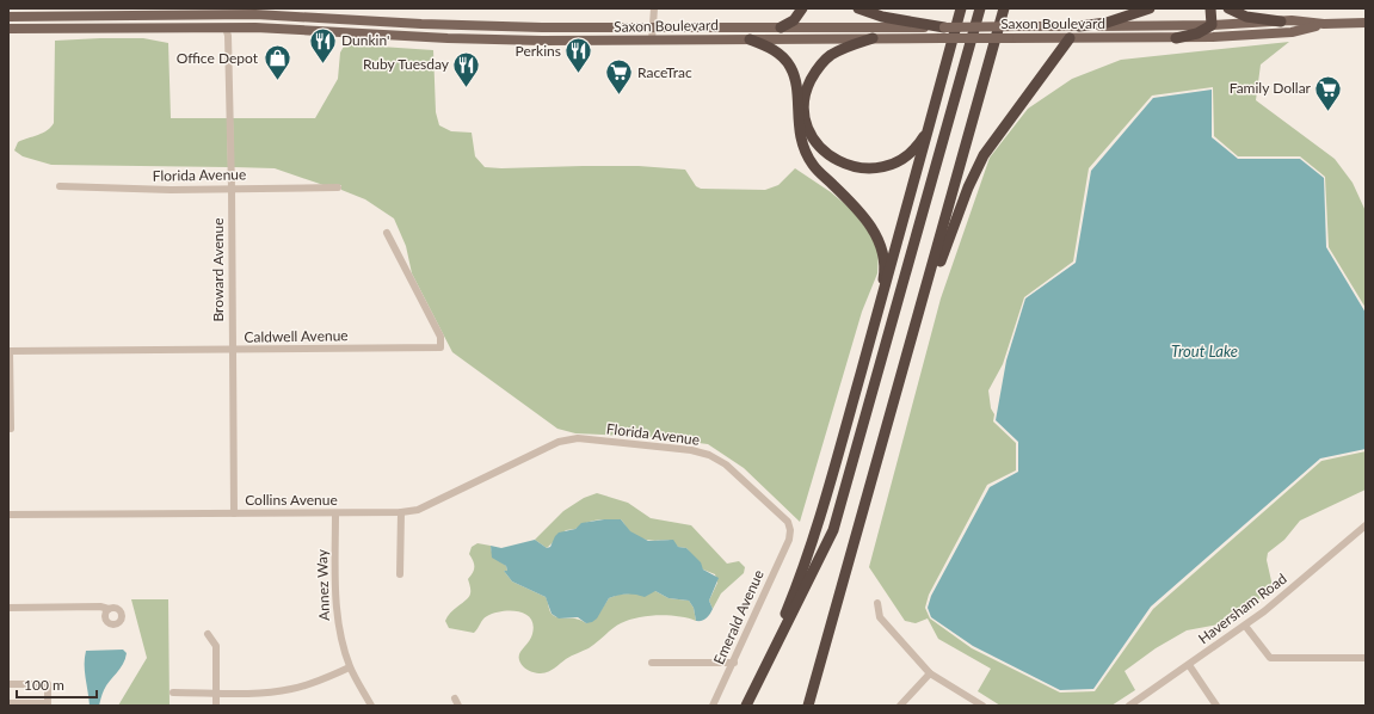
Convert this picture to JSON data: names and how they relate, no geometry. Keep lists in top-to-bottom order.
{
  "streets": {
    "main road": ["Saxon Boulevard"],
    "street": [
      "Florida Avenue",
      "Broward Avenue",
      "Caldwell Avenue",
      "Collins Avenue",
      "Annez Way",
      "Haversham Road",
      "Emerald Avenue"
    ]
  },
  "crossings": [
    ["Saxon Boulevard", "Broward Avenue"],
    ["Florida Avenue", "Broward Avenue"],
    ["Florida Avenue", "Collins Avenue"],
    ["Florida Avenue", "Emerald Avenue"],
    ["Broward Avenue", "Caldwell Avenue"],
    ["Broward Avenue", "Collins Avenue"],
    ["Collins Avenue", "Annez Way"]
  ],
  "water": ["Trout Lake"],
  "places": {
    "restaurant": ["Dunkin'", "Perkins", "Ruby Tuesday"],
    "shop": ["Office Depot"],
    "supermarket": ["RaceTrac", "Family Dollar"]
  },
  "scale_bar": "100 m"
}
